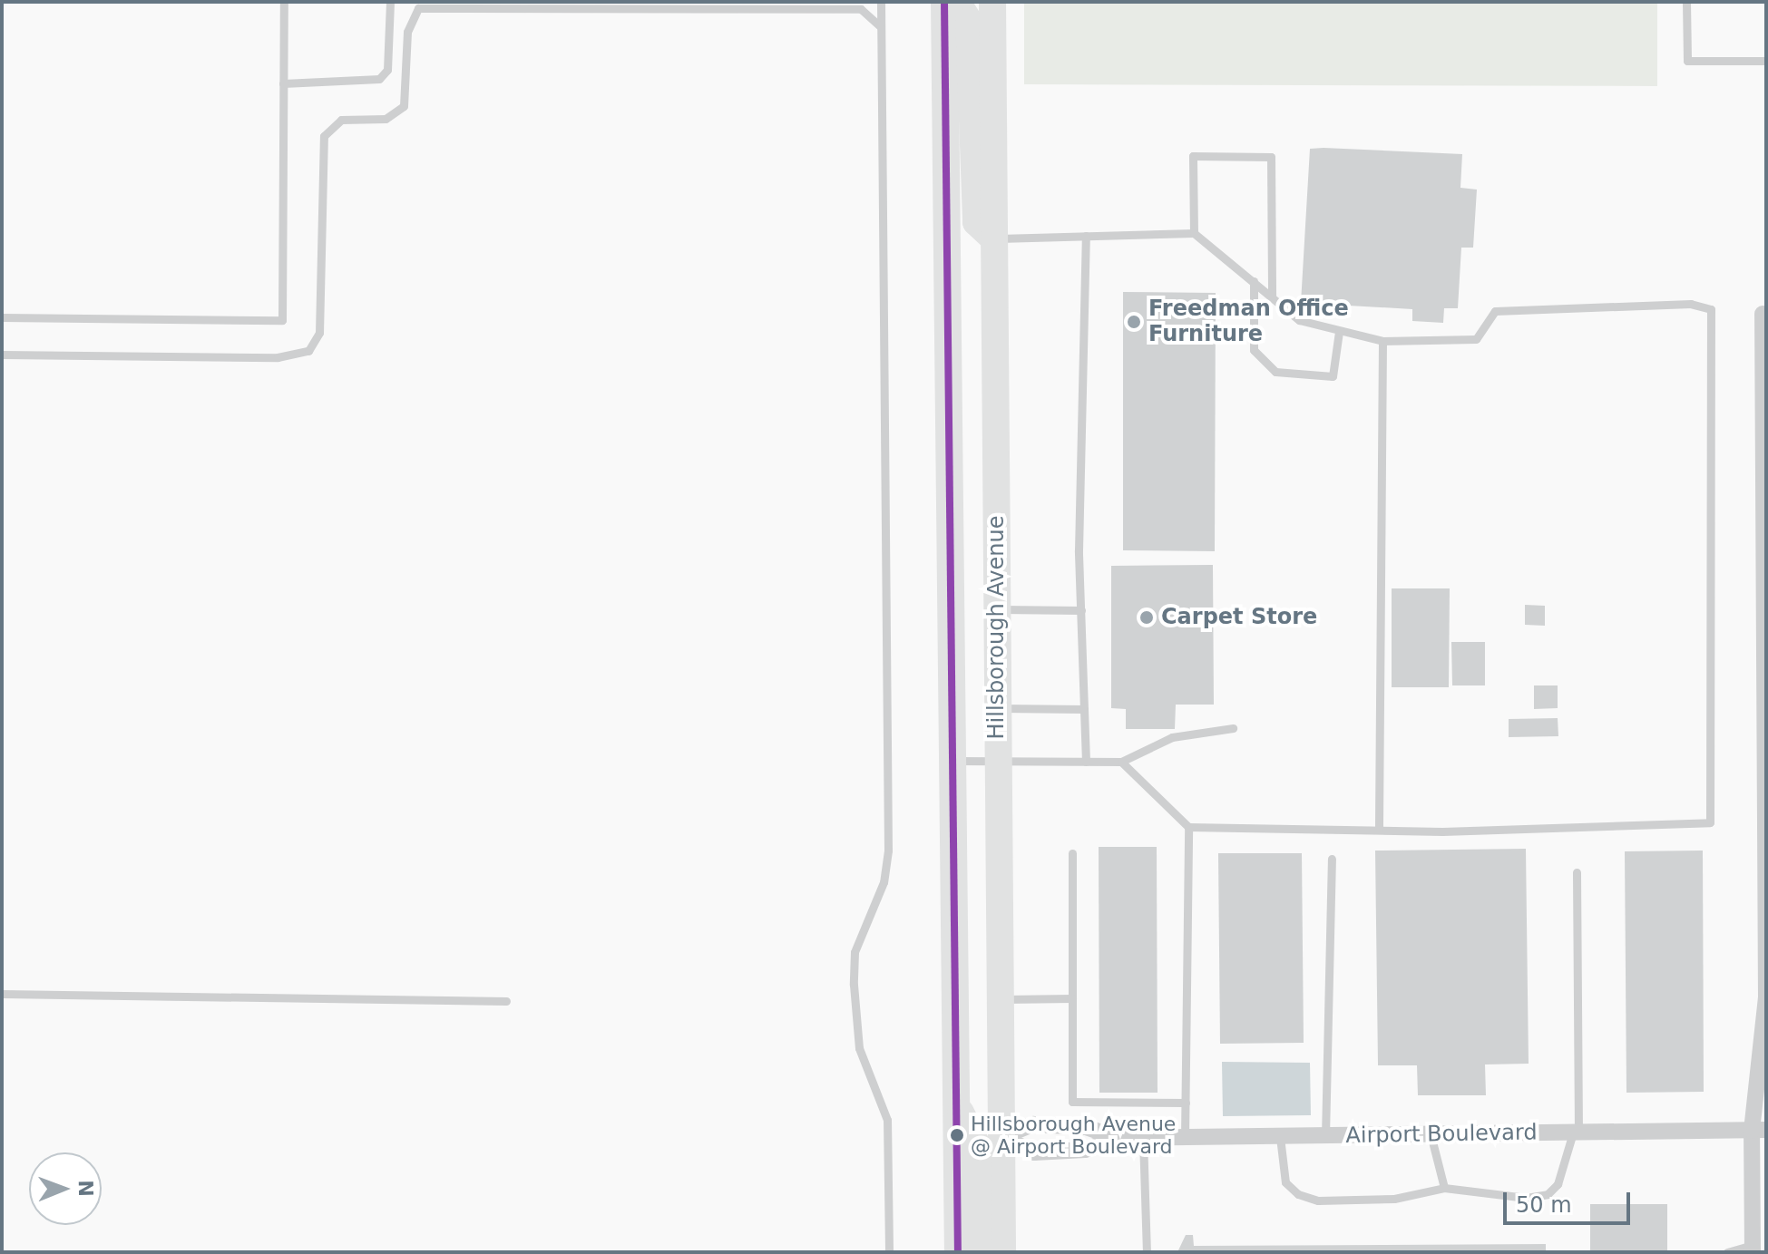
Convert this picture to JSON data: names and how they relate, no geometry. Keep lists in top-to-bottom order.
{
  "streets": {
    "main road": ["Hillsborough Avenue"],
    "street": ["Airport Boulevard"]
  },
  "crossings": [
    ["Hillsborough Avenue", "Airport Boulevard"]
  ],
  "places": ["Freedman Office Furniture", "Carpet Store", "Hillsborough Avenue @ Airport Boulevard"],
  "scale_bar": "50 m",
  "north": "right"
}
